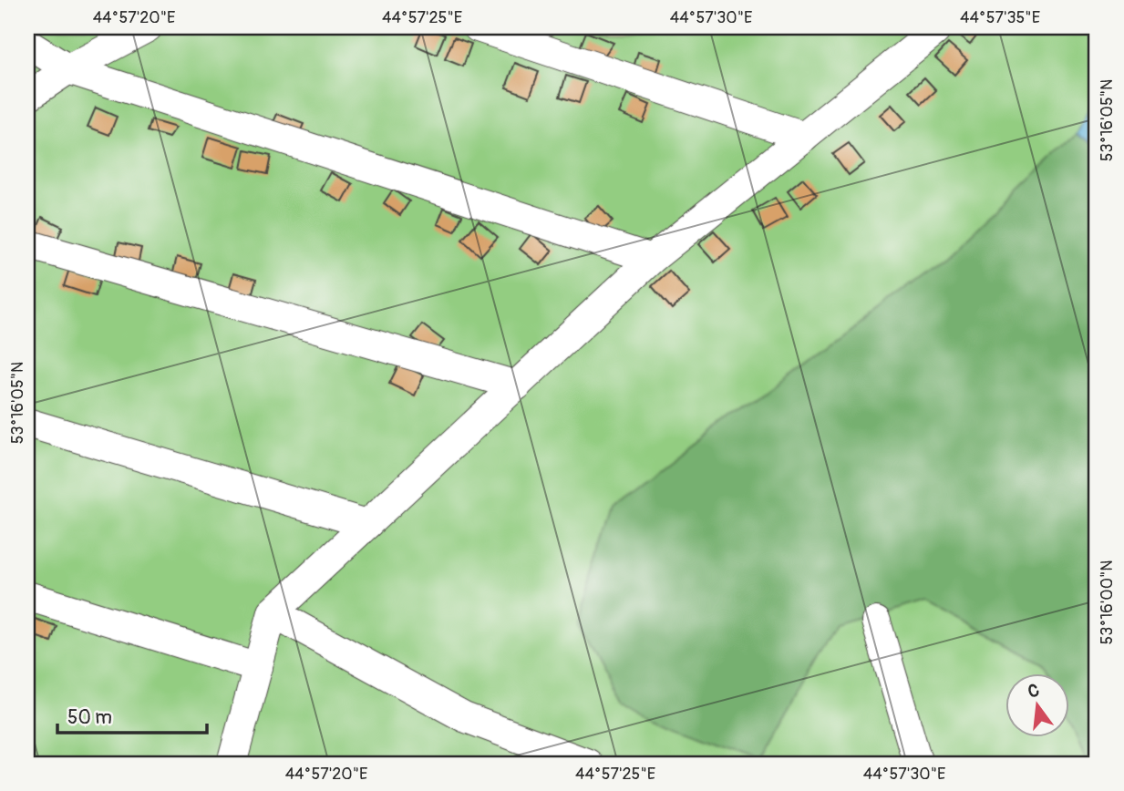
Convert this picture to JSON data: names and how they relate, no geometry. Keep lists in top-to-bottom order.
{
  "scale_bar": "50 m",
  "north": "top",
  "coordinates": [
    "44°57'20\"E",
    "44°57'25\"E",
    "44°57'30\"E",
    "44°57'35\"E",
    "53°16'05\"N",
    "53°16'00\"N"
  ]
}
